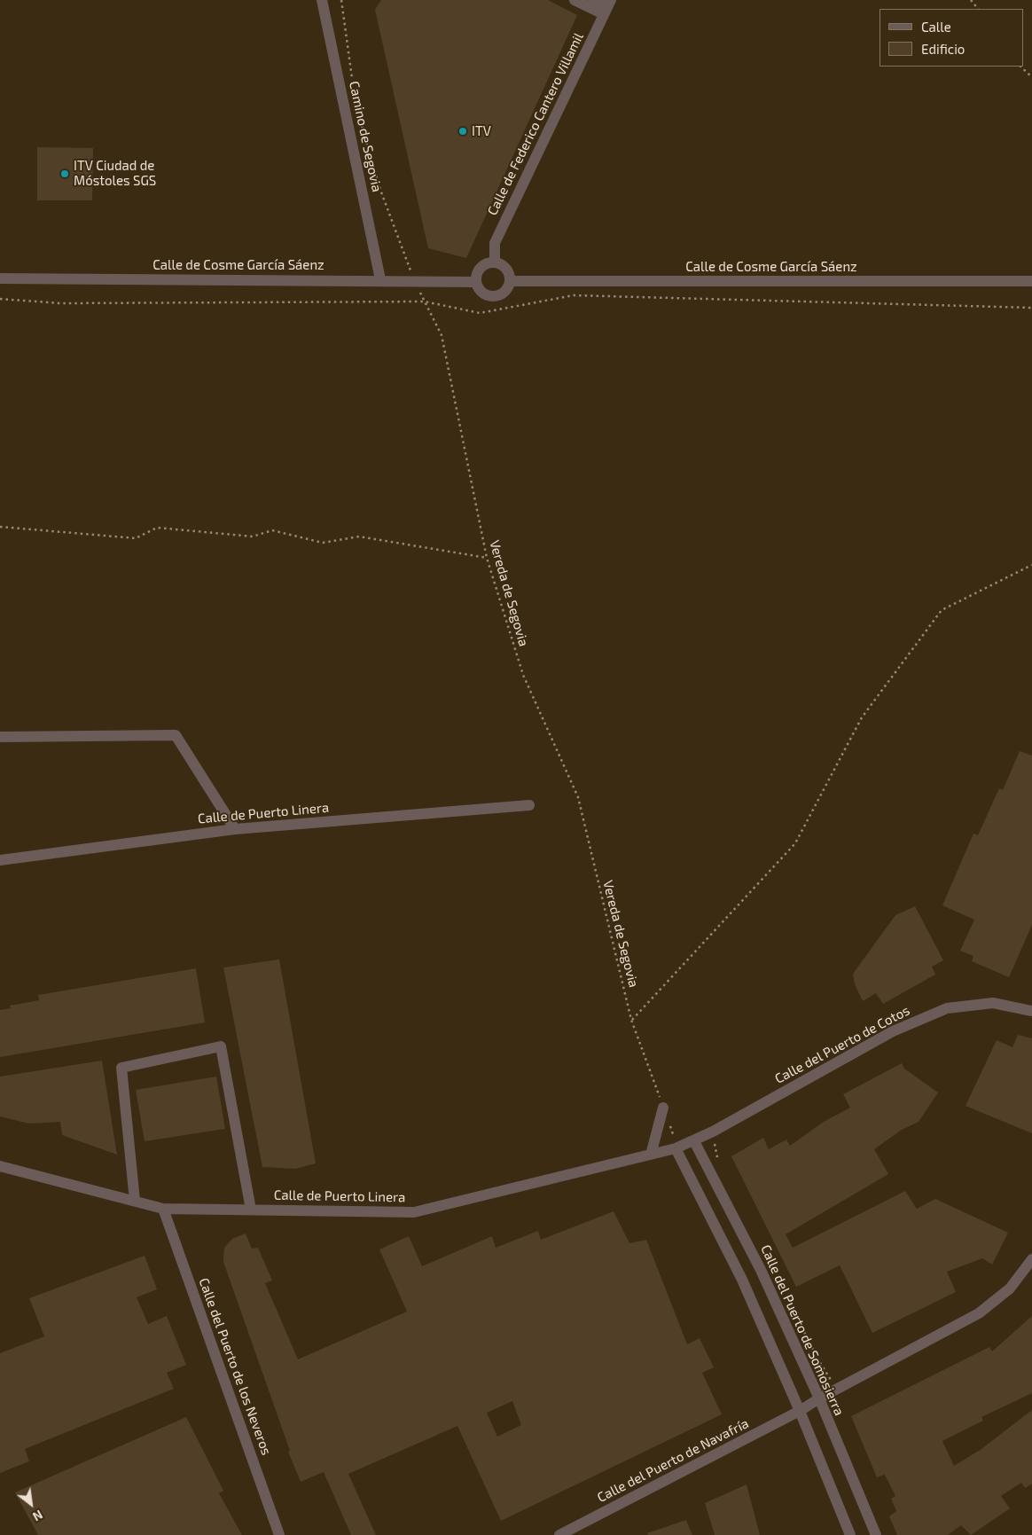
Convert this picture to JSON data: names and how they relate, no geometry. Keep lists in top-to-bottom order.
{
  "streets": {
    "street": [
      "Calle de Federico Cantero Villamil",
      "Camino de Segovia",
      "Calle de Cosme García Sáenz",
      "Calle de Puerto Linera",
      "Calle del Puerto de Cotos",
      "Calle del Puerto de Somosierra",
      "Calle del Puerto de los Neveros",
      "Calle del Puerto de Navafría"
    ],
    "path": ["Vereda de Segovia"]
  },
  "crossings": [
    ["Calle de Federico Cantero Villamil", "Calle de Cosme García Sáenz"],
    ["Camino de Segovia", "Calle de Cosme García Sáenz"],
    ["Calle de Cosme García Sáenz", "Vereda de Segovia"],
    ["Calle de Puerto Linera", "Calle del Puerto de Cotos"],
    ["Calle de Puerto Linera", "Calle del Puerto de los Neveros"],
    ["Calle del Puerto de Cotos", "Calle del Puerto de Somosierra"],
    ["Calle del Puerto de Somosierra", "Calle del Puerto de Navafría"]
  ],
  "places": ["ITV", "ITV Ciudad de Móstoles SGS"],
  "legend": ["Calle", "Edificio"],
  "north": "bottom right"
}
